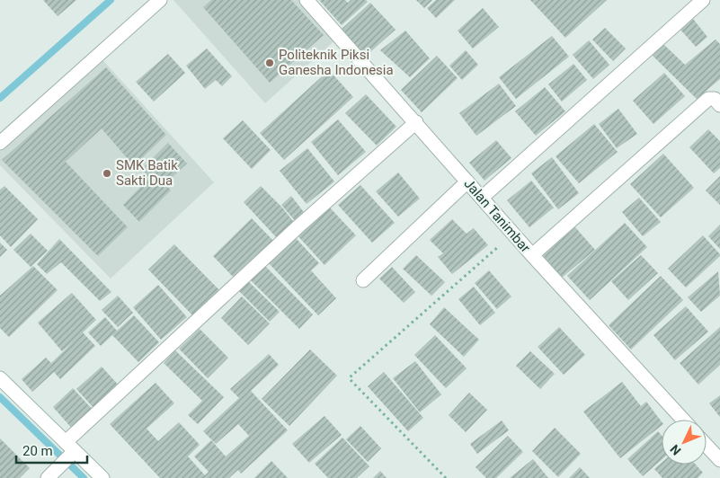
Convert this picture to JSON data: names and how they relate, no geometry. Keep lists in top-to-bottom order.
{
  "streets": {
    "street": ["Jalan Tanimbar"]
  },
  "places": ["Politeknik Piksi Ganesha Indonesia", "SMK Batik Sakti Dua"],
  "scale_bar": "20 m",
  "north": "bottom left"
}
